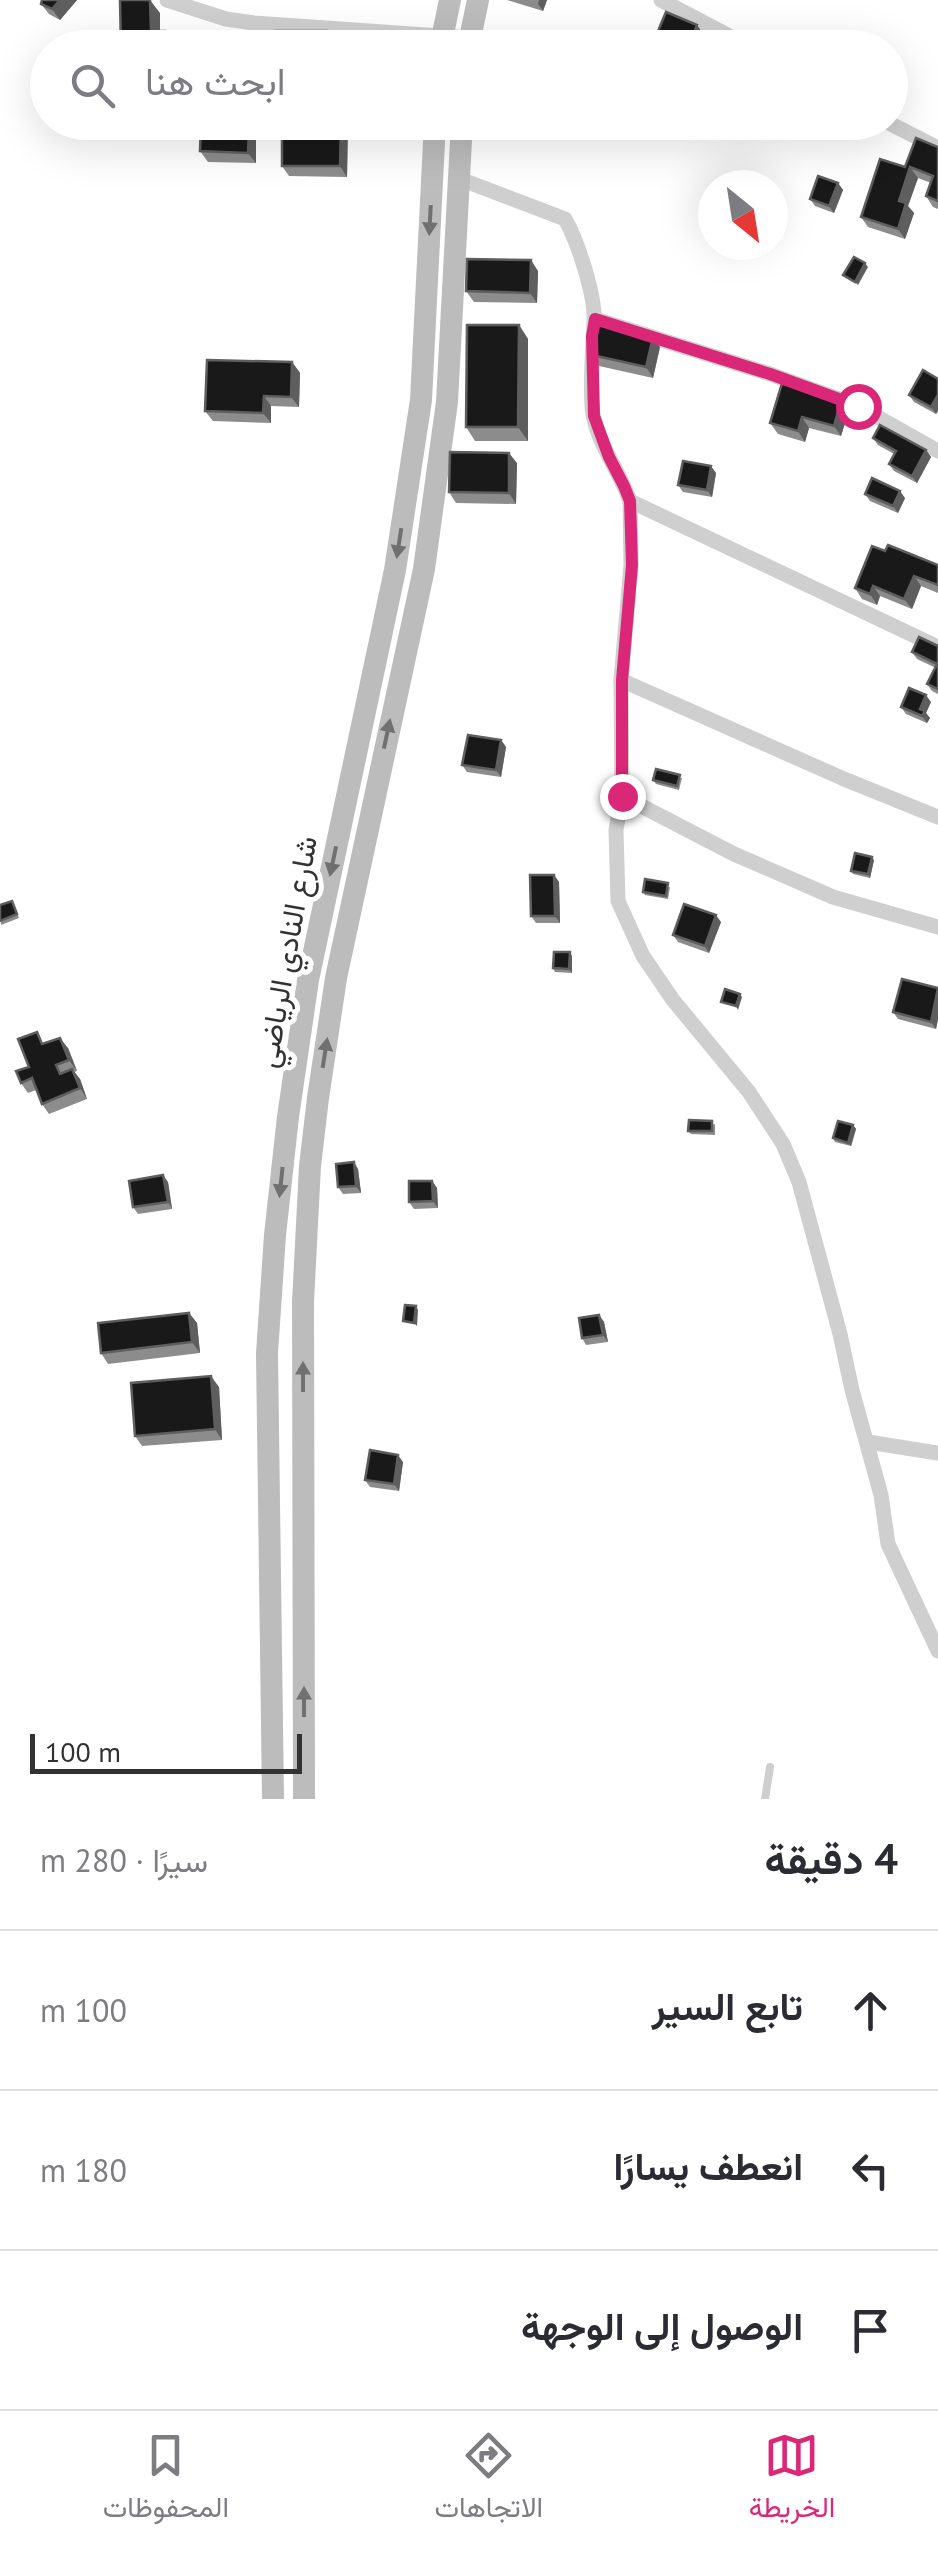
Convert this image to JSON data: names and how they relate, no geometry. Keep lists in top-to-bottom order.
{
  "streets": {
    "main road": ["شارع النادي الرياضي"]
  },
  "scale_bar": "100 m",
  "north": "bottom right",
  "page": {
    "search": "ابحث هنا",
    "scale": "100 m",
    "heading": ["4 دقيقة", "سيرًا · 280 m"],
    "list": [
      ["تابع السير", "100 m"],
      ["انعطف يسارًا", "180 m"],
      "الوصول إلى الوجهة"
    ],
    "nav": ["الخريطة", "الاتجاهات", "المحفوظات"]
  }
}
